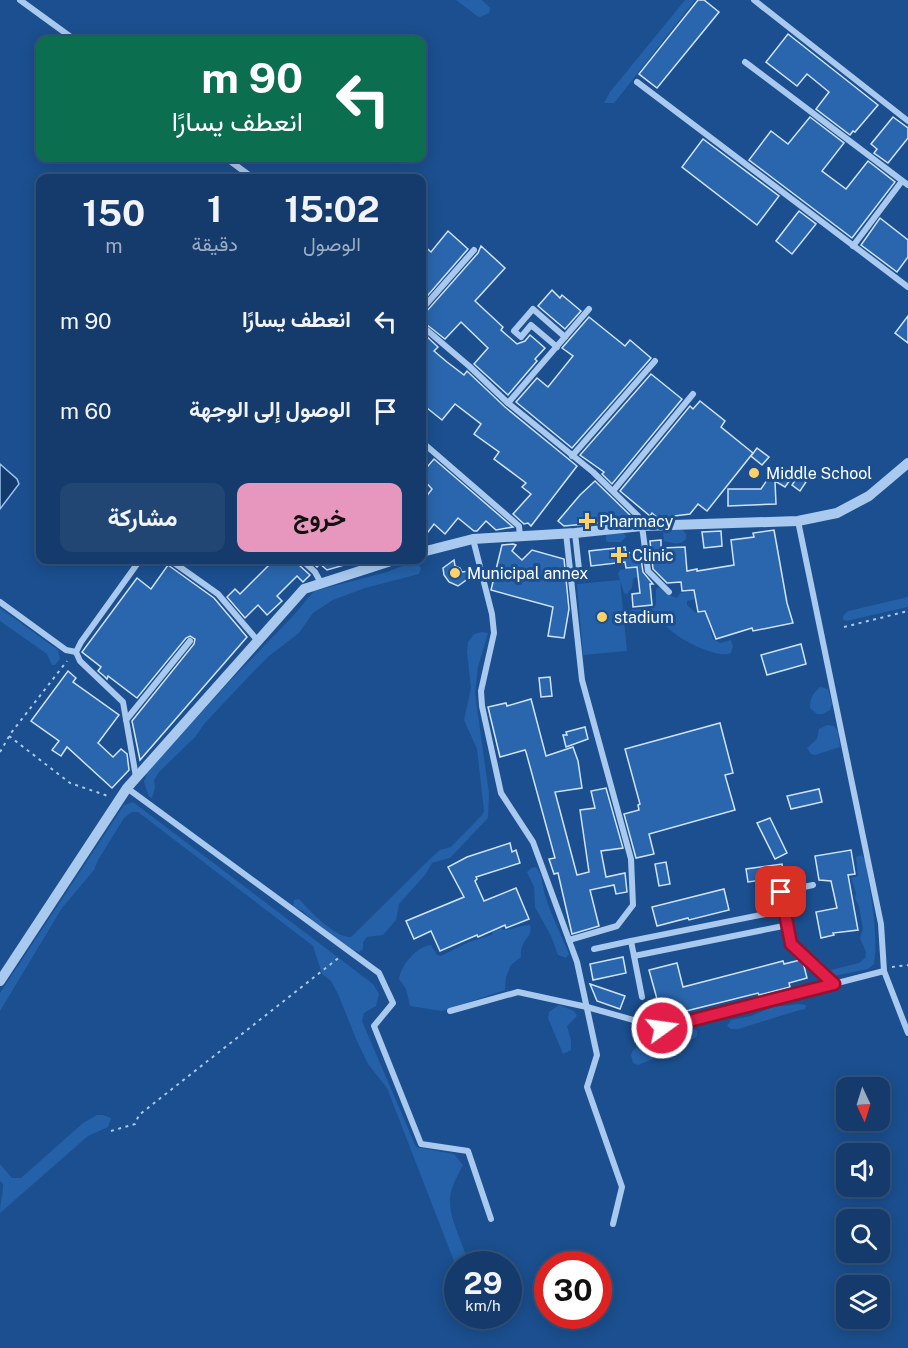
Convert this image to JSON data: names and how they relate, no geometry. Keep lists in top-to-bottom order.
{
  "places": {
    "other": ["Middle School", "Municipal annex", "stadium"],
    "health": ["Pharmacy", "Clinic"]
  },
  "north": "bottom",
  "page": {
    "turn": ["90 m", "انعطف يسارًا"],
    "eta": [
      "15:02",
      "الوصول",
      "1",
      "دقيقة",
      "150",
      "m"
    ],
    "list": [
      {
        "name": "انعطف يسارًا",
        "value": "90 m"
      },
      {
        "name": "الوصول إلى الوجهة",
        "value": "60 m"
      }
    ],
    "buttons": ["خروج", "مشاركة"],
    "speed": "29 km/h",
    "limit": "30"
  }
}
